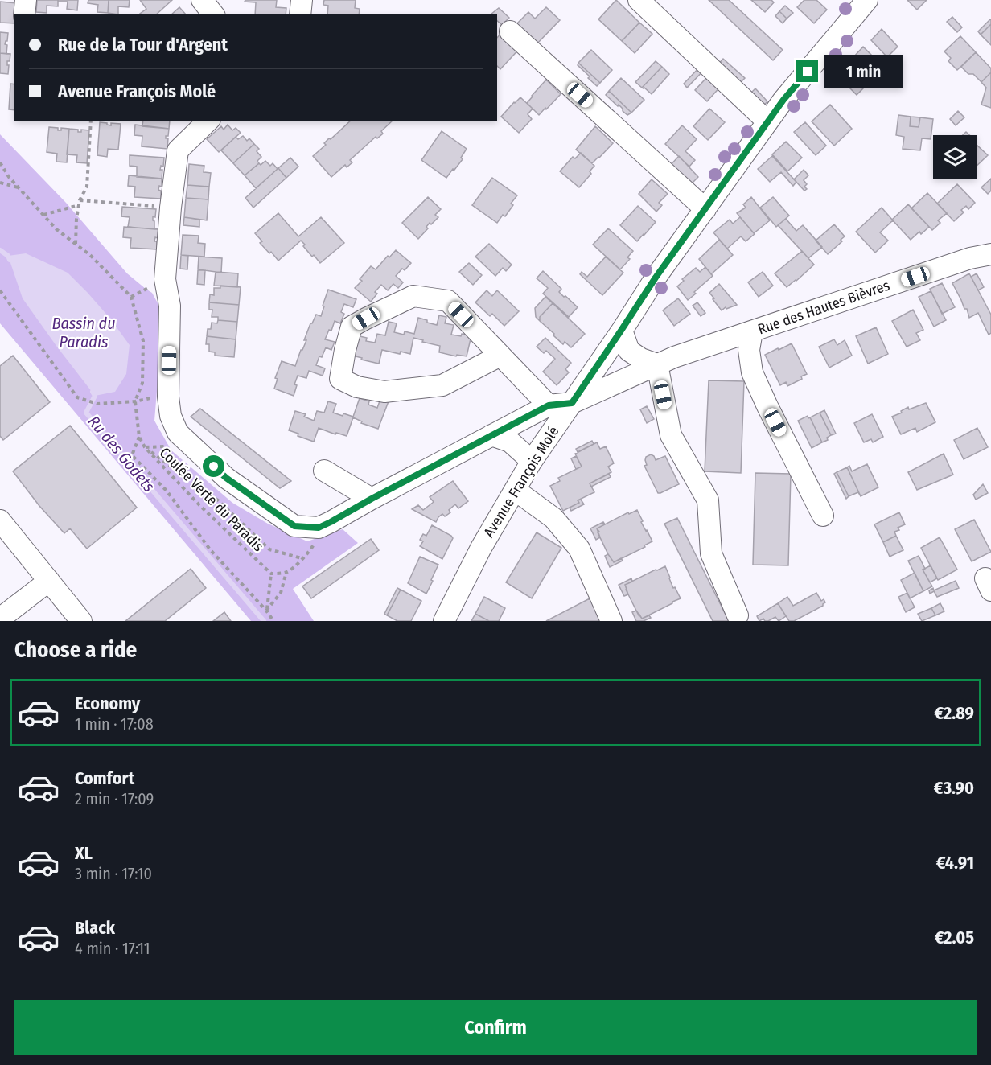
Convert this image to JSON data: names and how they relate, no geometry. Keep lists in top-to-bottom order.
{
  "streets": {
    "street": ["Rue des Hautes Bièvres", "Avenue François Molé"],
    "path": ["Coulée Verte du Paradis"]
  },
  "crossings": [
    ["Rue des Hautes Bièvres", "Avenue François Molé"]
  ],
  "water": ["Bassin du Paradis", "Ru des Godets"],
  "page": {
    "banner": ["Rue de la Tour d'Argent", "Avenue François Molé"],
    "bubble": "1 min",
    "heading": "Choose a ride",
    "list": [
      {
        "name": "Economy",
        "note": "1 min · 17:08",
        "value": "€2.89"
      },
      {
        "name": "Comfort",
        "note": "2 min · 17:09",
        "value": "€3.90"
      },
      {
        "name": "XL",
        "note": "3 min · 17:10",
        "value": "€4.91"
      },
      {
        "name": "Black",
        "note": "4 min · 17:11",
        "value": "€2.05"
      }
    ],
    "buttons": "Confirm"
  }
}
